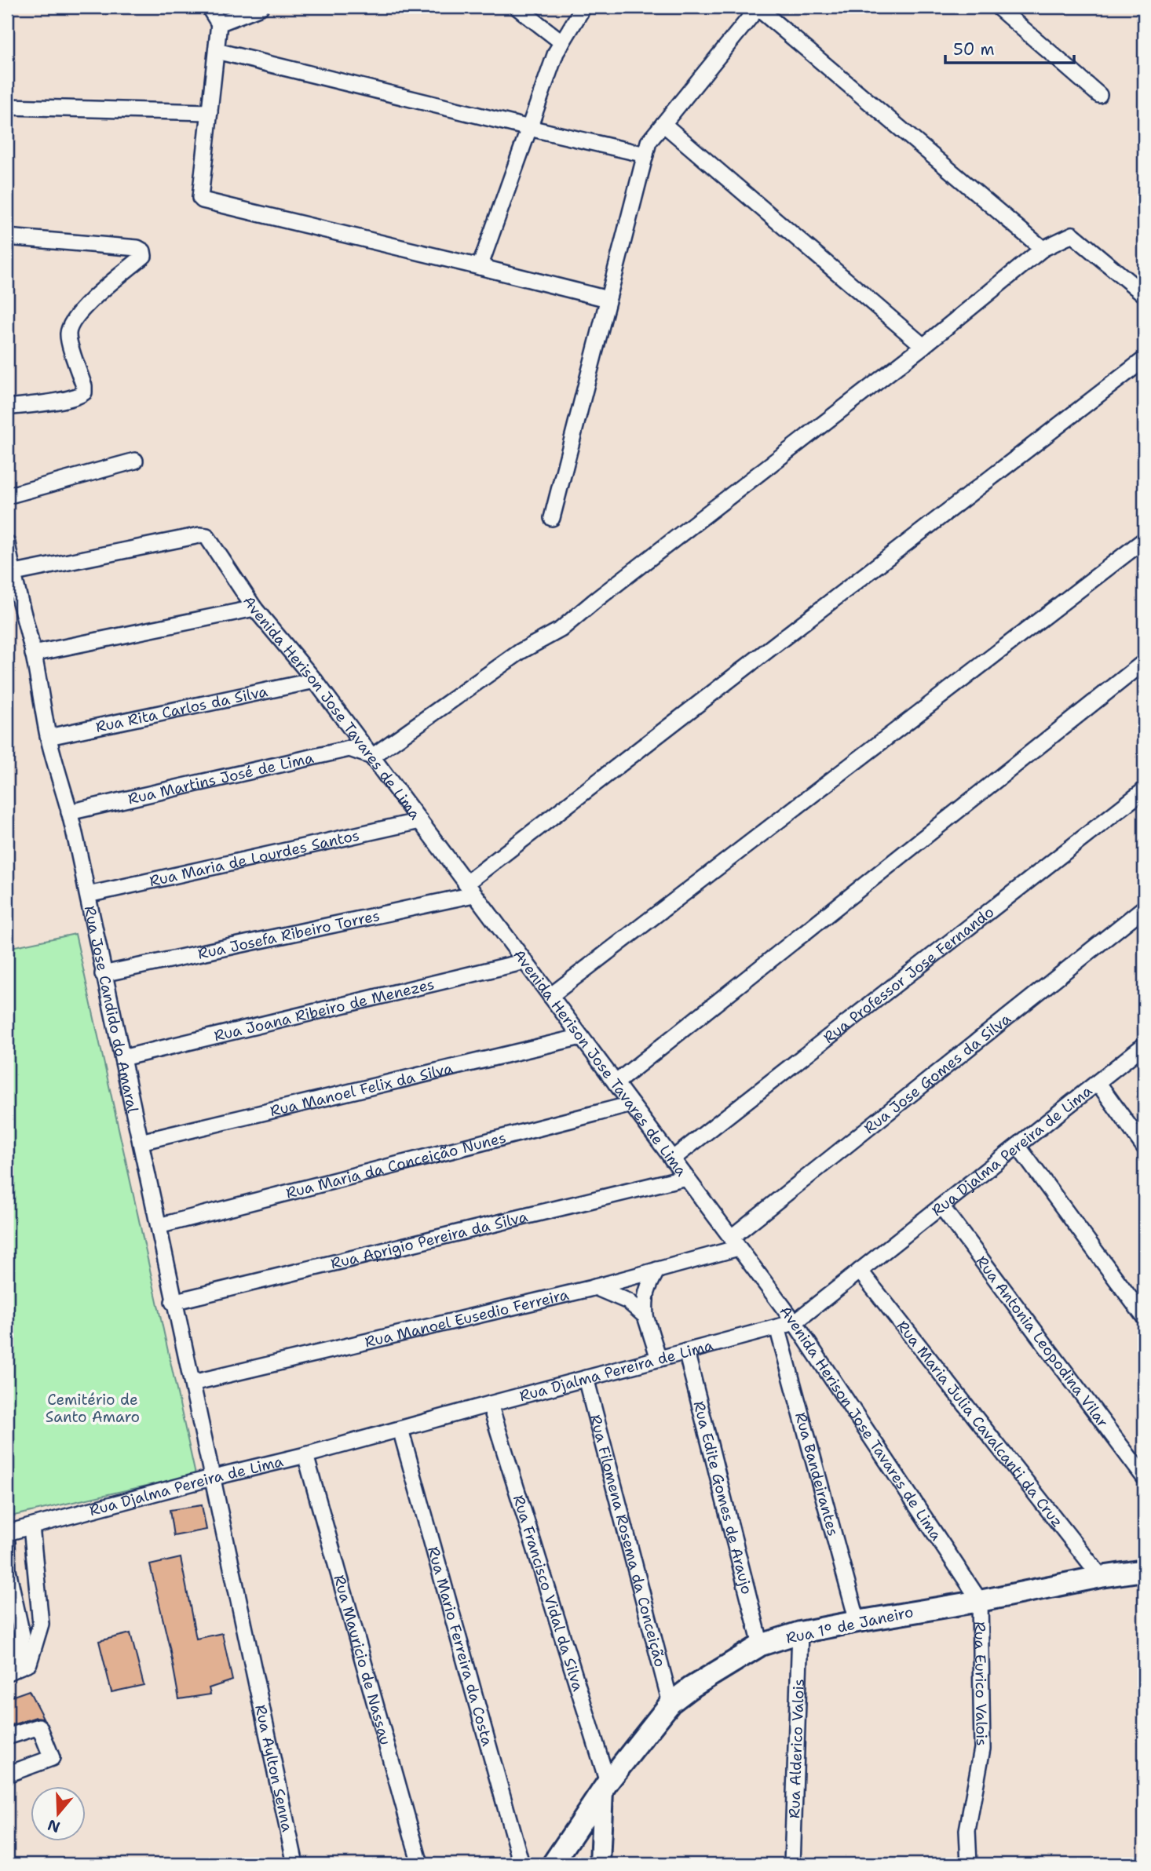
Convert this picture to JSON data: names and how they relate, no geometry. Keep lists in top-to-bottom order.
{
  "streets": {
    "main road": ["Rua 1º de Janeiro"],
    "street": [
      "Avenida Herison Jose Tavares de Lima",
      "Rua Rita Carlos da Silva",
      "Rua Martins José de Lima",
      "Rua Maria de Lourdes Santos",
      "Rua Josefa Ribeiro Torres",
      "Rua Professor Jose Fernando",
      "Rua Jose Candido do Amaral",
      "Rua Joana Ribeiro de Menezes",
      "Rua Jose Gomes da Silva",
      "Rua Manoel Felix da Silva",
      "Rua Djalma Pereira de Lima",
      "Rua Maria da Conceição Nunes",
      "Rua Aprigio Pereira da Silva",
      "Rua Manoel Eusedio Ferreira",
      "Rua Antonia Leopodina Vilar",
      "Rua Maria Julia Cavalcanti da Cruz",
      "Rua Bandeirantes",
      "Rua Edite Gomes de Araujo",
      "Rua Filomena Rosema da Conceição",
      "Rua Francisco Vidal da Silva",
      "Rua Mario Ferreira da Costa",
      "Rua Mauricio de Nassau",
      "Rua Eurico Valois",
      "Rua Alderico Valois",
      "Rua Aylton Senna"
    ]
  },
  "crossings": [
    ["Avenida Herison Jose Tavares de Lima", "Rua Rita Carlos da Silva"],
    ["Avenida Herison Jose Tavares de Lima", "Rua Martins José de Lima"],
    ["Avenida Herison Jose Tavares de Lima", "Rua Maria de Lourdes Santos"],
    ["Avenida Herison Jose Tavares de Lima", "Rua Josefa Ribeiro Torres"],
    ["Avenida Herison Jose Tavares de Lima", "Rua Professor Jose Fernando"],
    ["Avenida Herison Jose Tavares de Lima", "Rua Jose Candido do Amaral"],
    ["Avenida Herison Jose Tavares de Lima", "Rua Joana Ribeiro de Menezes"],
    ["Avenida Herison Jose Tavares de Lima", "Rua Jose Gomes da Silva"],
    ["Avenida Herison Jose Tavares de Lima", "Rua Manoel Felix da Silva"],
    ["Avenida Herison Jose Tavares de Lima", "Rua Djalma Pereira de Lima"],
    ["Avenida Herison Jose Tavares de Lima", "Rua Maria da Conceição Nunes"],
    ["Avenida Herison Jose Tavares de Lima", "Rua Aprigio Pereira da Silva"],
    ["Avenida Herison Jose Tavares de Lima", "Rua Manoel Eusedio Ferreira"],
    ["Avenida Herison Jose Tavares de Lima", "Rua 1º de Janeiro"],
    ["Avenida Herison Jose Tavares de Lima", "Rua Eurico Valois"],
    ["Rua Rita Carlos da Silva", "Rua Jose Candido do Amaral"],
    ["Rua Martins José de Lima", "Rua Jose Candido do Amaral"],
    ["Rua Maria de Lourdes Santos", "Rua Jose Candido do Amaral"],
    ["Rua Josefa Ribeiro Torres", "Rua Jose Candido do Amaral"],
    ["Rua Jose Candido do Amaral", "Rua Joana Ribeiro de Menezes"],
    ["Rua Jose Candido do Amaral", "Rua Manoel Felix da Silva"],
    ["Rua Jose Candido do Amaral", "Rua Djalma Pereira de Lima"],
    ["Rua Jose Candido do Amaral", "Rua Maria da Conceição Nunes"],
    ["Rua Jose Candido do Amaral", "Rua Aprigio Pereira da Silva"],
    ["Rua Jose Candido do Amaral", "Rua Manoel Eusedio Ferreira"],
    ["Rua Jose Candido do Amaral", "Rua Aylton Senna"],
    ["Rua Jose Gomes da Silva", "Rua Manoel Eusedio Ferreira"],
    ["Rua Djalma Pereira de Lima", "Rua Antonia Leopodina Vilar"],
    ["Rua Djalma Pereira de Lima", "Rua Maria Julia Cavalcanti da Cruz"],
    ["Rua Djalma Pereira de Lima", "Rua Bandeirantes"],
    ["Rua Djalma Pereira de Lima", "Rua Edite Gomes de Araujo"],
    ["Rua Djalma Pereira de Lima", "Rua Filomena Rosema da Conceição"],
    ["Rua Djalma Pereira de Lima", "Rua Francisco Vidal da Silva"],
    ["Rua Djalma Pereira de Lima", "Rua Mario Ferreira da Costa"],
    ["Rua Djalma Pereira de Lima", "Rua Mauricio de Nassau"],
    ["Rua Djalma Pereira de Lima", "Rua Aylton Senna"],
    ["Rua Maria Julia Cavalcanti da Cruz", "Rua 1º de Janeiro"],
    ["Rua Bandeirantes", "Rua 1º de Janeiro"],
    ["Rua Edite Gomes de Araujo", "Rua 1º de Janeiro"],
    ["Rua Filomena Rosema da Conceição", "Rua 1º de Janeiro"],
    ["Rua Francisco Vidal da Silva", "Rua 1º de Janeiro"],
    ["Rua 1º de Janeiro", "Rua Eurico Valois"],
    ["Rua 1º de Janeiro", "Rua Alderico Valois"]
  ],
  "parks": ["Cemitério de Santo Amaro"],
  "scale_bar": "50 m",
  "north": "bottom"
}
